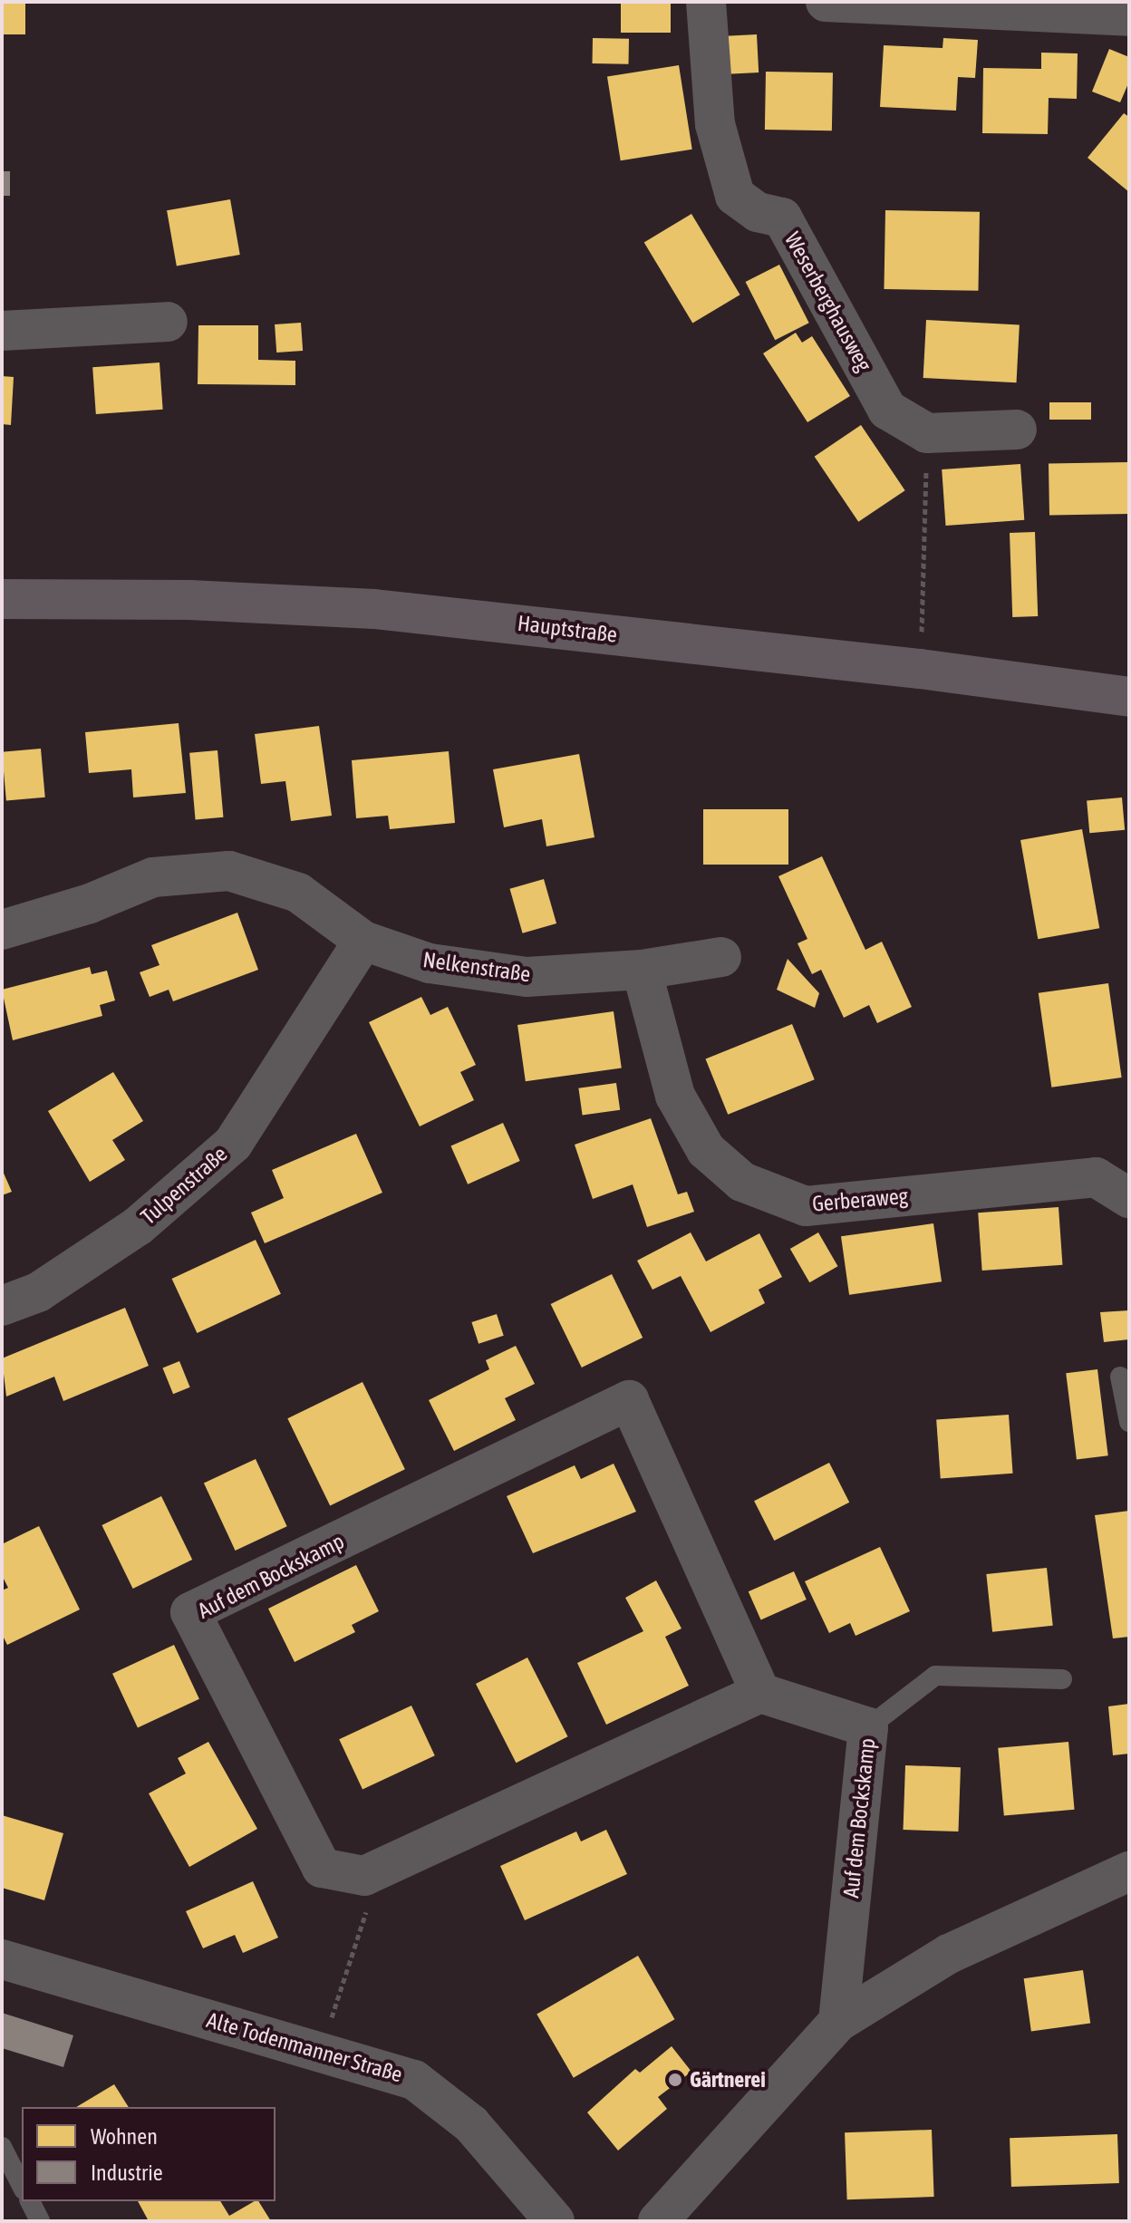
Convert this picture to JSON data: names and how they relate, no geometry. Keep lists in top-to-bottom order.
{
  "streets": {
    "main road": ["Hauptstraße"],
    "street": [
      "Weserberghausweg",
      "Nelkenstraße",
      "Tulpenstraße",
      "Gerberaweg",
      "Auf dem Bockskamp",
      "Alte Todenmanner Straße"
    ]
  },
  "crossings": [
    ["Nelkenstraße", "Tulpenstraße"],
    ["Nelkenstraße", "Gerberaweg"]
  ],
  "places": ["Gärtnerei"],
  "legend": ["Wohnen", "Industrie"]
}
